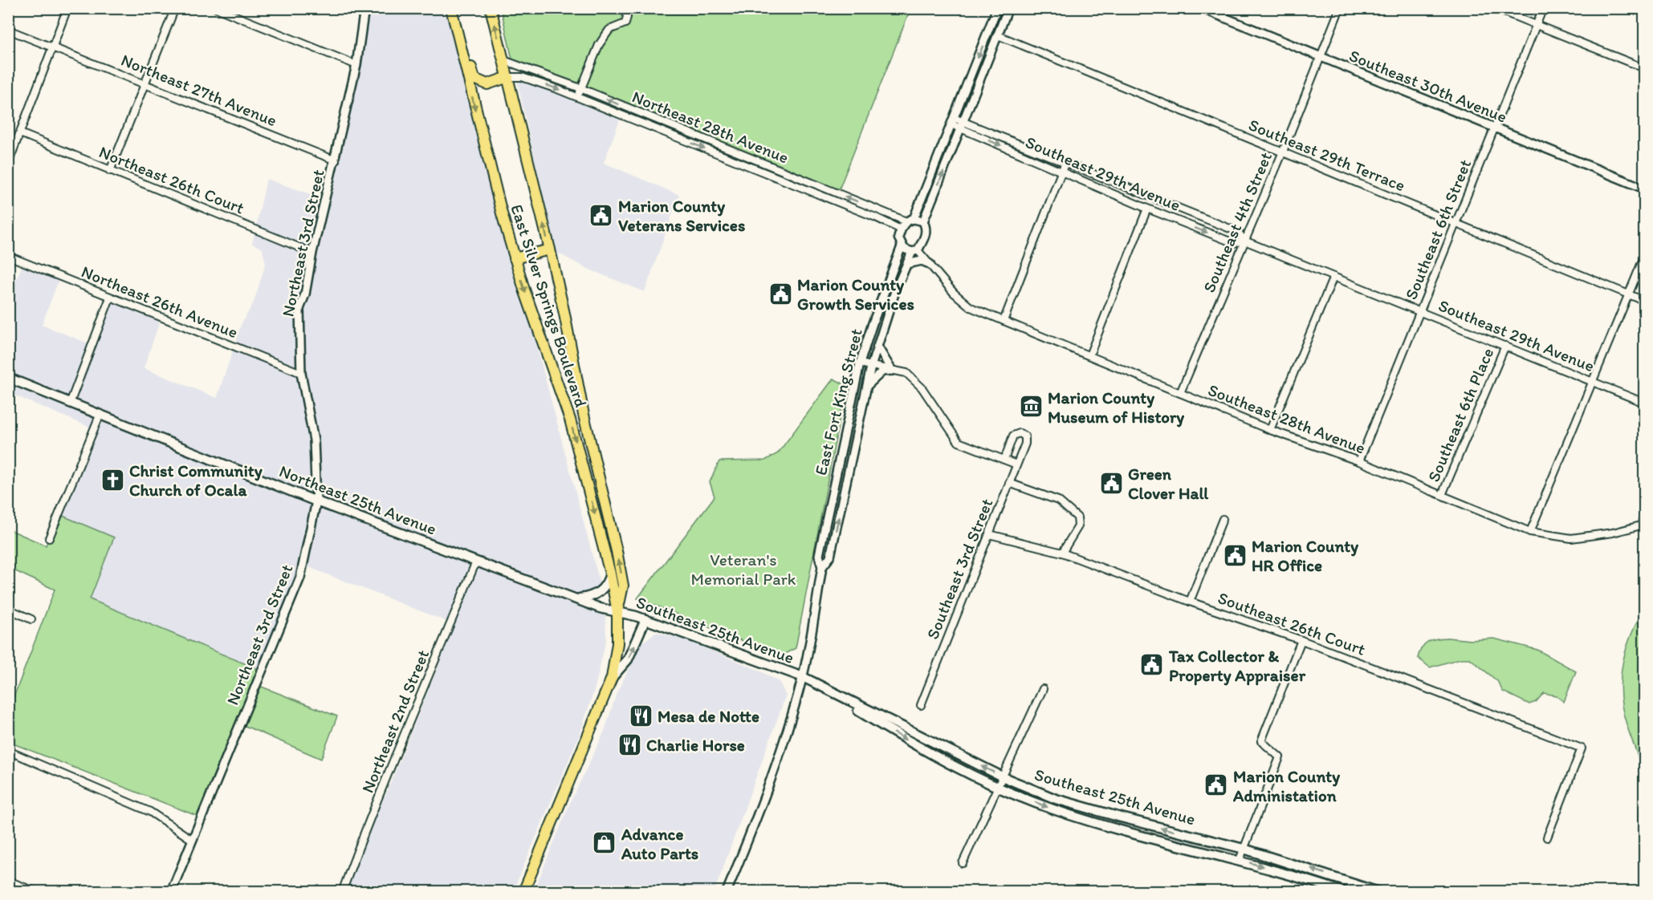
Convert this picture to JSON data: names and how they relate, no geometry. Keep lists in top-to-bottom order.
{
  "streets": {
    "main road": ["East Silver Springs Boulevard", "Northeast 25th Avenue", "Southeast 25th Avenue"],
    "street": [
      "Southeast 30th Avenue",
      "Northeast 27th Avenue",
      "Northeast 28th Avenue",
      "Southeast 29th Terrace",
      "Southeast 29th Avenue",
      "Northeast 26th Court",
      "Southeast 4th Street",
      "Southeast 6th Street",
      "Northeast 3rd Street",
      "Northeast 26th Avenue",
      "East Fort King Street",
      "Southeast 6th Place",
      "Southeast 28th Avenue",
      "Southeast 3rd Street",
      "Southeast 26th Court",
      "Northeast 2nd Street"
    ]
  },
  "crossings": [
    ["Southeast 30th Avenue", "Southeast 4th Street"],
    ["Southeast 30th Avenue", "Southeast 6th Street"],
    ["Northeast 27th Avenue", "Northeast 3rd Street"],
    ["Northeast 28th Avenue", "East Silver Springs Boulevard"],
    ["Northeast 28th Avenue", "East Fort King Street"],
    ["Northeast 28th Avenue", "Southeast 28th Avenue"],
    ["Southeast 29th Terrace", "Southeast 4th Street"],
    ["Southeast 29th Terrace", "Southeast 6th Street"],
    ["Southeast 29th Avenue", "Southeast 4th Street"],
    ["Southeast 29th Avenue", "Southeast 6th Street"],
    ["Southeast 29th Avenue", "Southeast 6th Place"],
    ["Northeast 26th Court", "Northeast 3rd Street"],
    ["Southeast 4th Street", "Southeast 28th Avenue"],
    ["Southeast 6th Street", "Southeast 28th Avenue"],
    ["Northeast 3rd Street", "Northeast 26th Avenue"],
    ["Northeast 3rd Street", "Northeast 25th Avenue"],
    ["East Silver Springs Boulevard", "Northeast 25th Avenue"],
    ["East Silver Springs Boulevard", "Southeast 25th Avenue"],
    ["East Fort King Street", "Southeast 28th Avenue"],
    ["East Fort King Street", "Southeast 25th Avenue"],
    ["Southeast 6th Place", "Southeast 28th Avenue"],
    ["Northeast 25th Avenue", "Southeast 25th Avenue"],
    ["Northeast 25th Avenue", "Northeast 2nd Street"],
    ["Southeast 3rd Street", "Southeast 26th Court"]
  ],
  "parks": ["Veteran's Memorial Park"],
  "places": {
    "public building": [
      "Marion County Veterans Services",
      "Marion County Growth Services",
      "Green Clover Hall",
      "Marion County HR Office",
      "Tax Collector & Property Appraiser",
      "Marion County Administation"
    ],
    "museum": ["Marion County Museum of History"],
    "church": ["Christ Community Church of Ocala"],
    "restaurant": ["Mesa de Notte", "Charlie Horse"],
    "shop": ["Advance Auto Parts"]
  }
}
